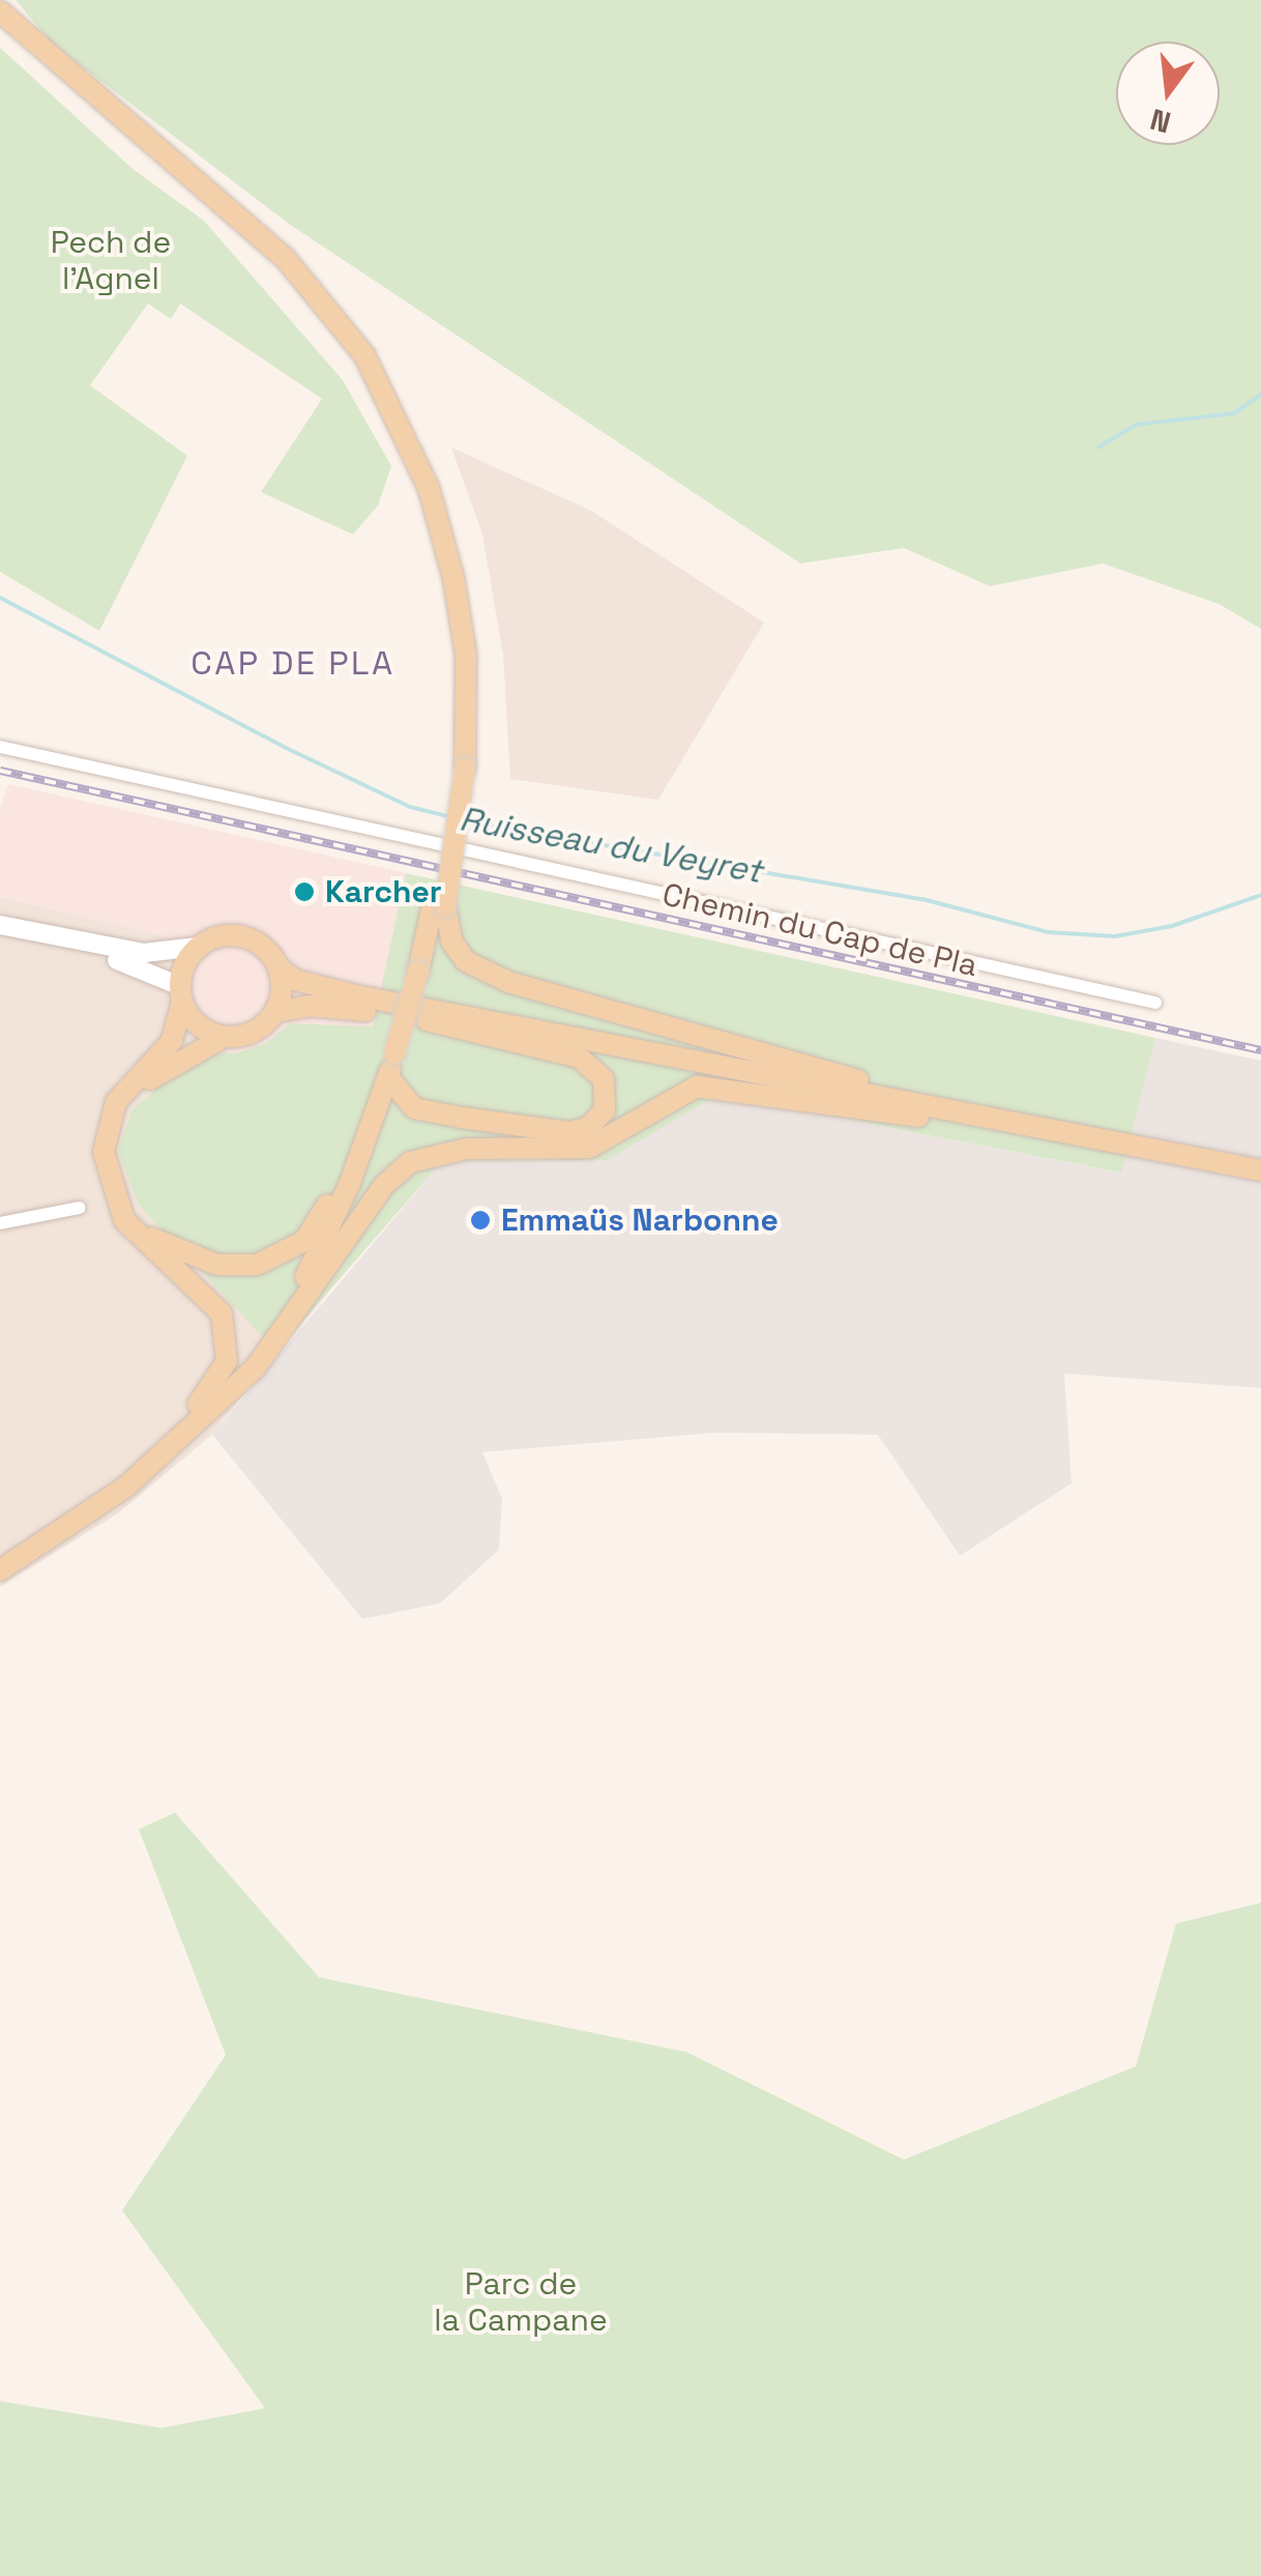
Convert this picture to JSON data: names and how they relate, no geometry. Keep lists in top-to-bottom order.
{
  "streets": {
    "street": ["Chemin du Cap de Pla"]
  },
  "districts": ["CAP DE PLA"],
  "water": ["Ruisseau du Veyret"],
  "parks": ["Pech de l'Agnel", "Parc de la Campane"],
  "places": ["Karcher", "Emmaüs Narbonne"],
  "north": "bottom"
}
